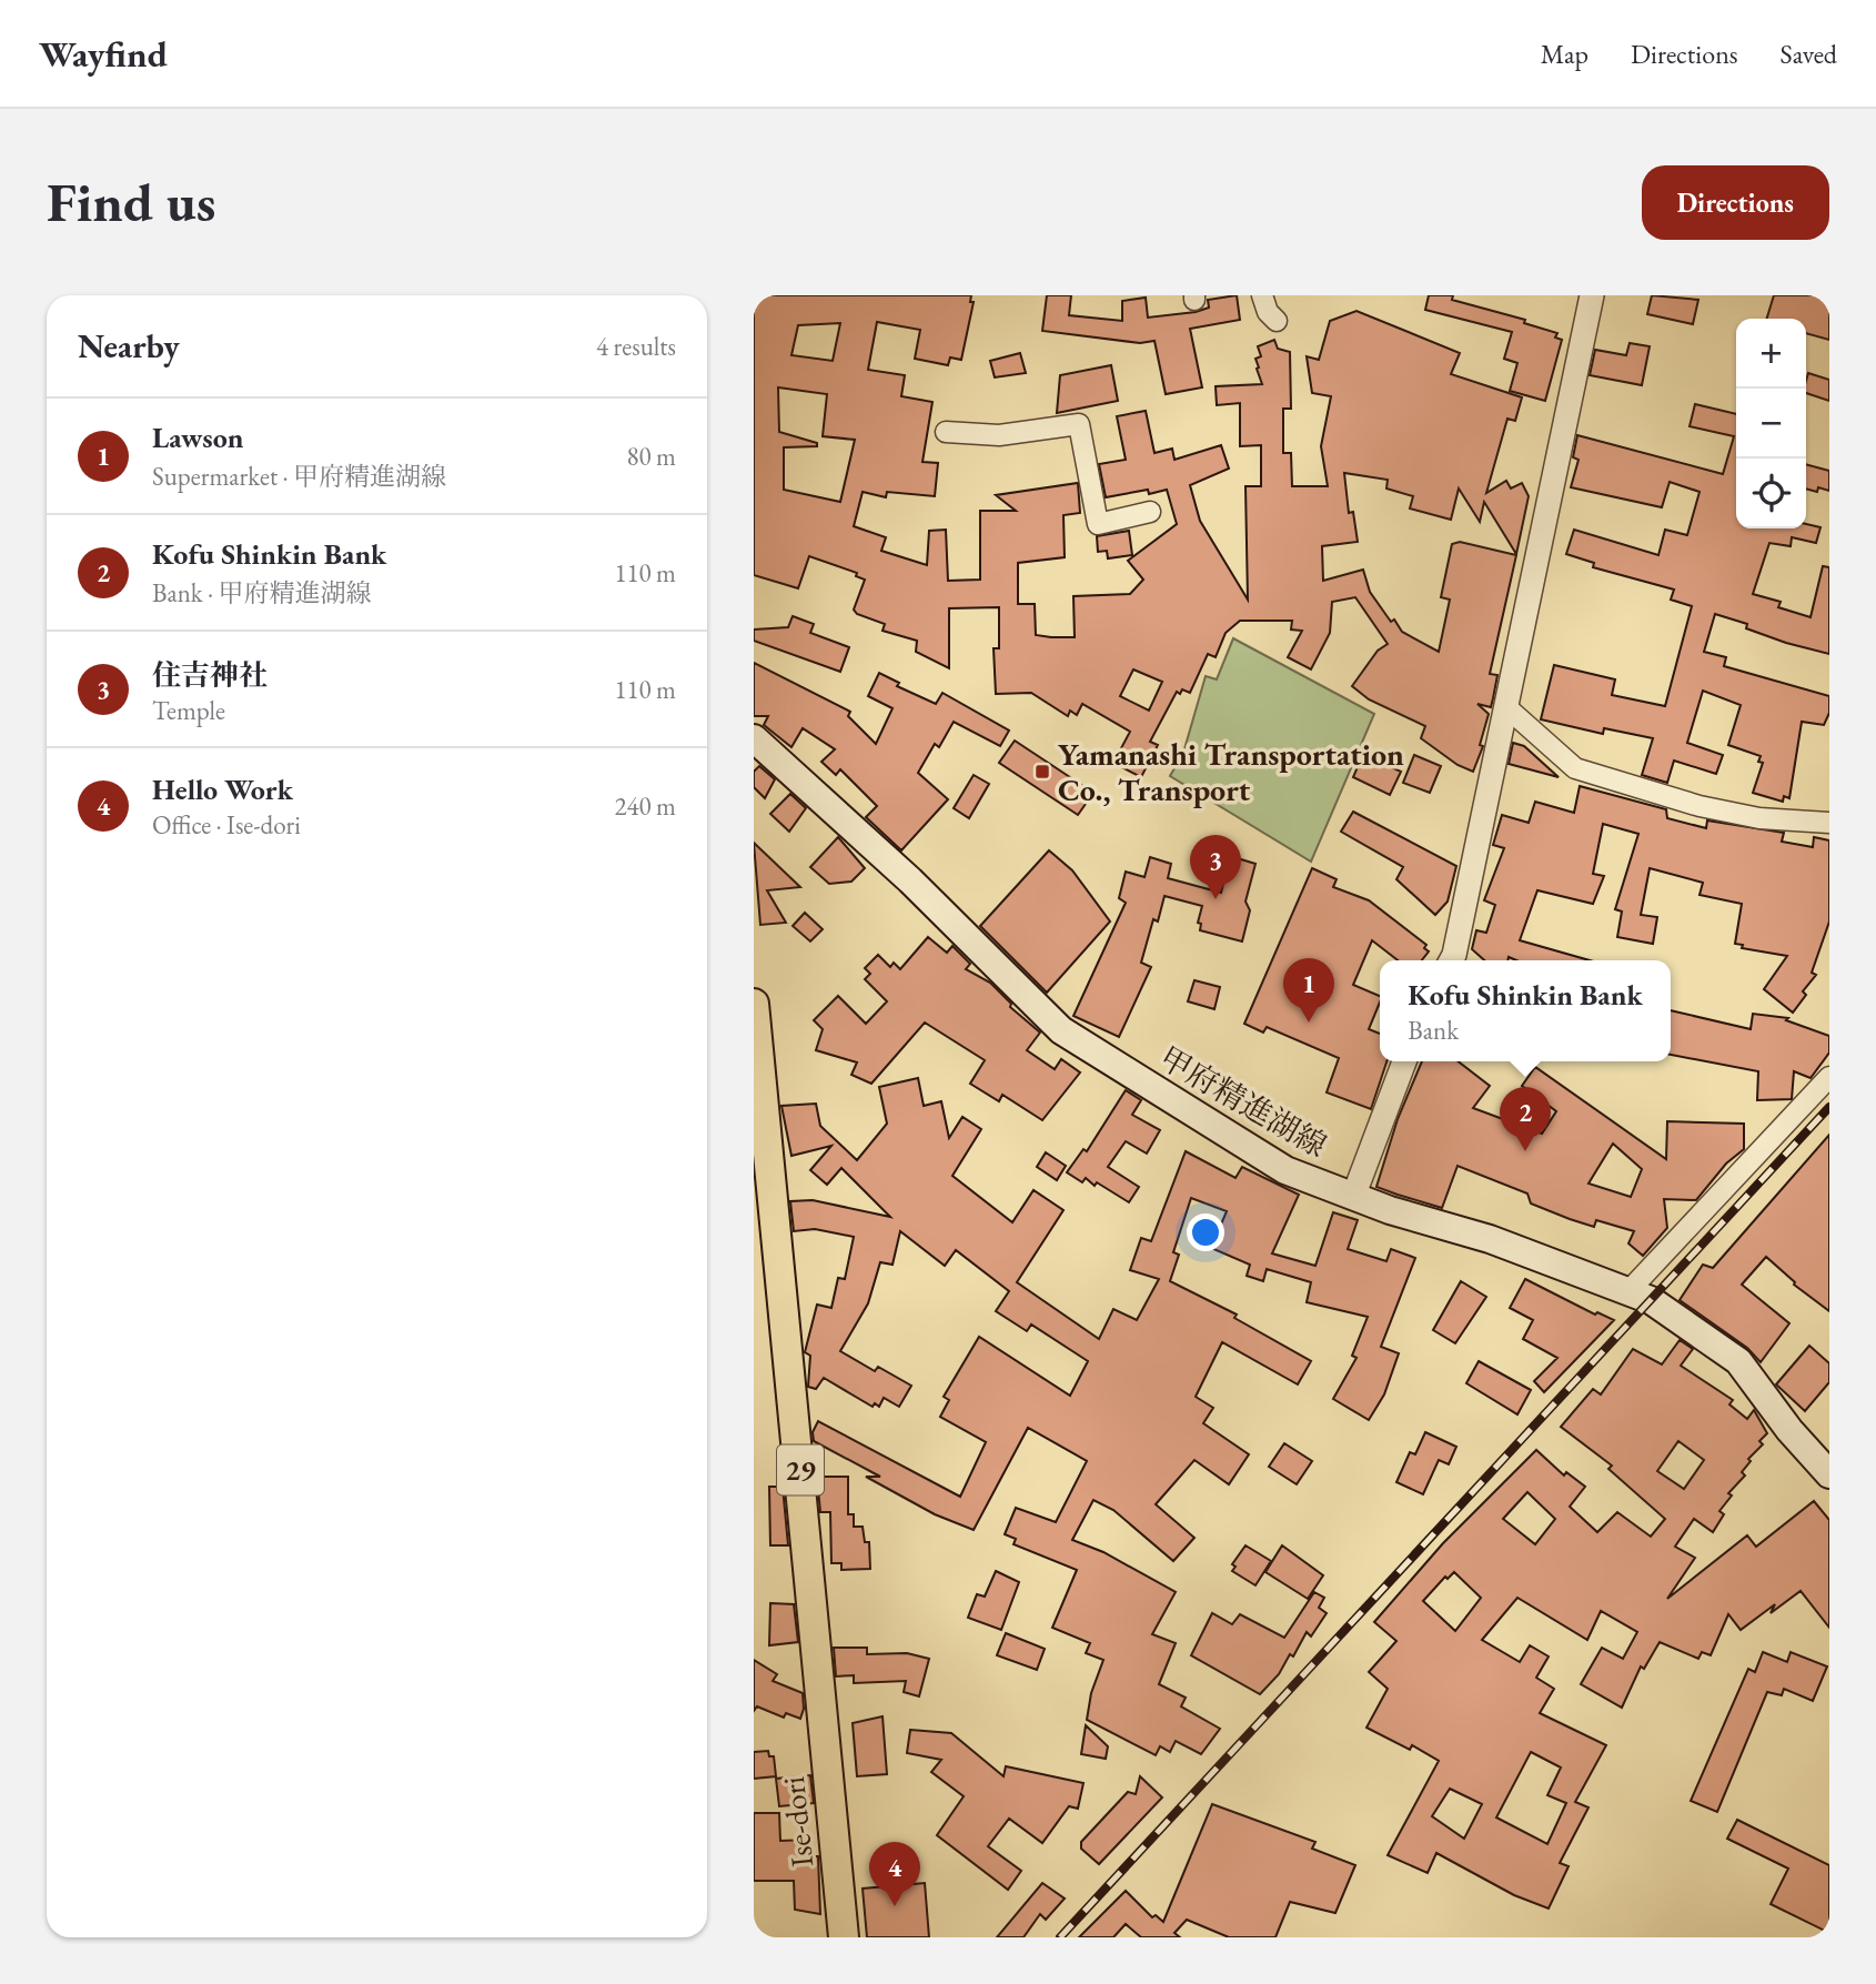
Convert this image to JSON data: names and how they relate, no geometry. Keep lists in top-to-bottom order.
{
  "streets": {
    "main road": ["甲府精進湖線", "29", "Ise-dori"]
  },
  "places": {
    "transit": ["Yamanashi Transportation Co., Transport"]
  },
  "page": {
    "header": "Wayfind",
    "nav": ["Map", "Directions", "Saved"],
    "buttons": "Directions",
    "title": "Find us",
    "heading": ["Nearby", "4 results"],
    "map_buttons": ["+", "−"],
    "list": [
      {
        "mark": "1",
        "name": "Lawson",
        "note": "Supermarket · 甲府精進湖線",
        "value": "80 m"
      },
      {
        "mark": "2",
        "name": "Kofu Shinkin Bank",
        "note": "Bank · 甲府精進湖線",
        "value": "110 m"
      },
      {
        "mark": "3",
        "name": "住吉神社",
        "note": "Temple",
        "value": "110 m"
      },
      {
        "mark": "4",
        "name": "Hello Work",
        "note": "Office · Ise-dori",
        "value": "240 m"
      }
    ],
    "pins": [
      "3",
      "1",
      "2",
      "4"
    ],
    "popup": ["Kofu Shinkin Bank", "Bank"]
  }
}
